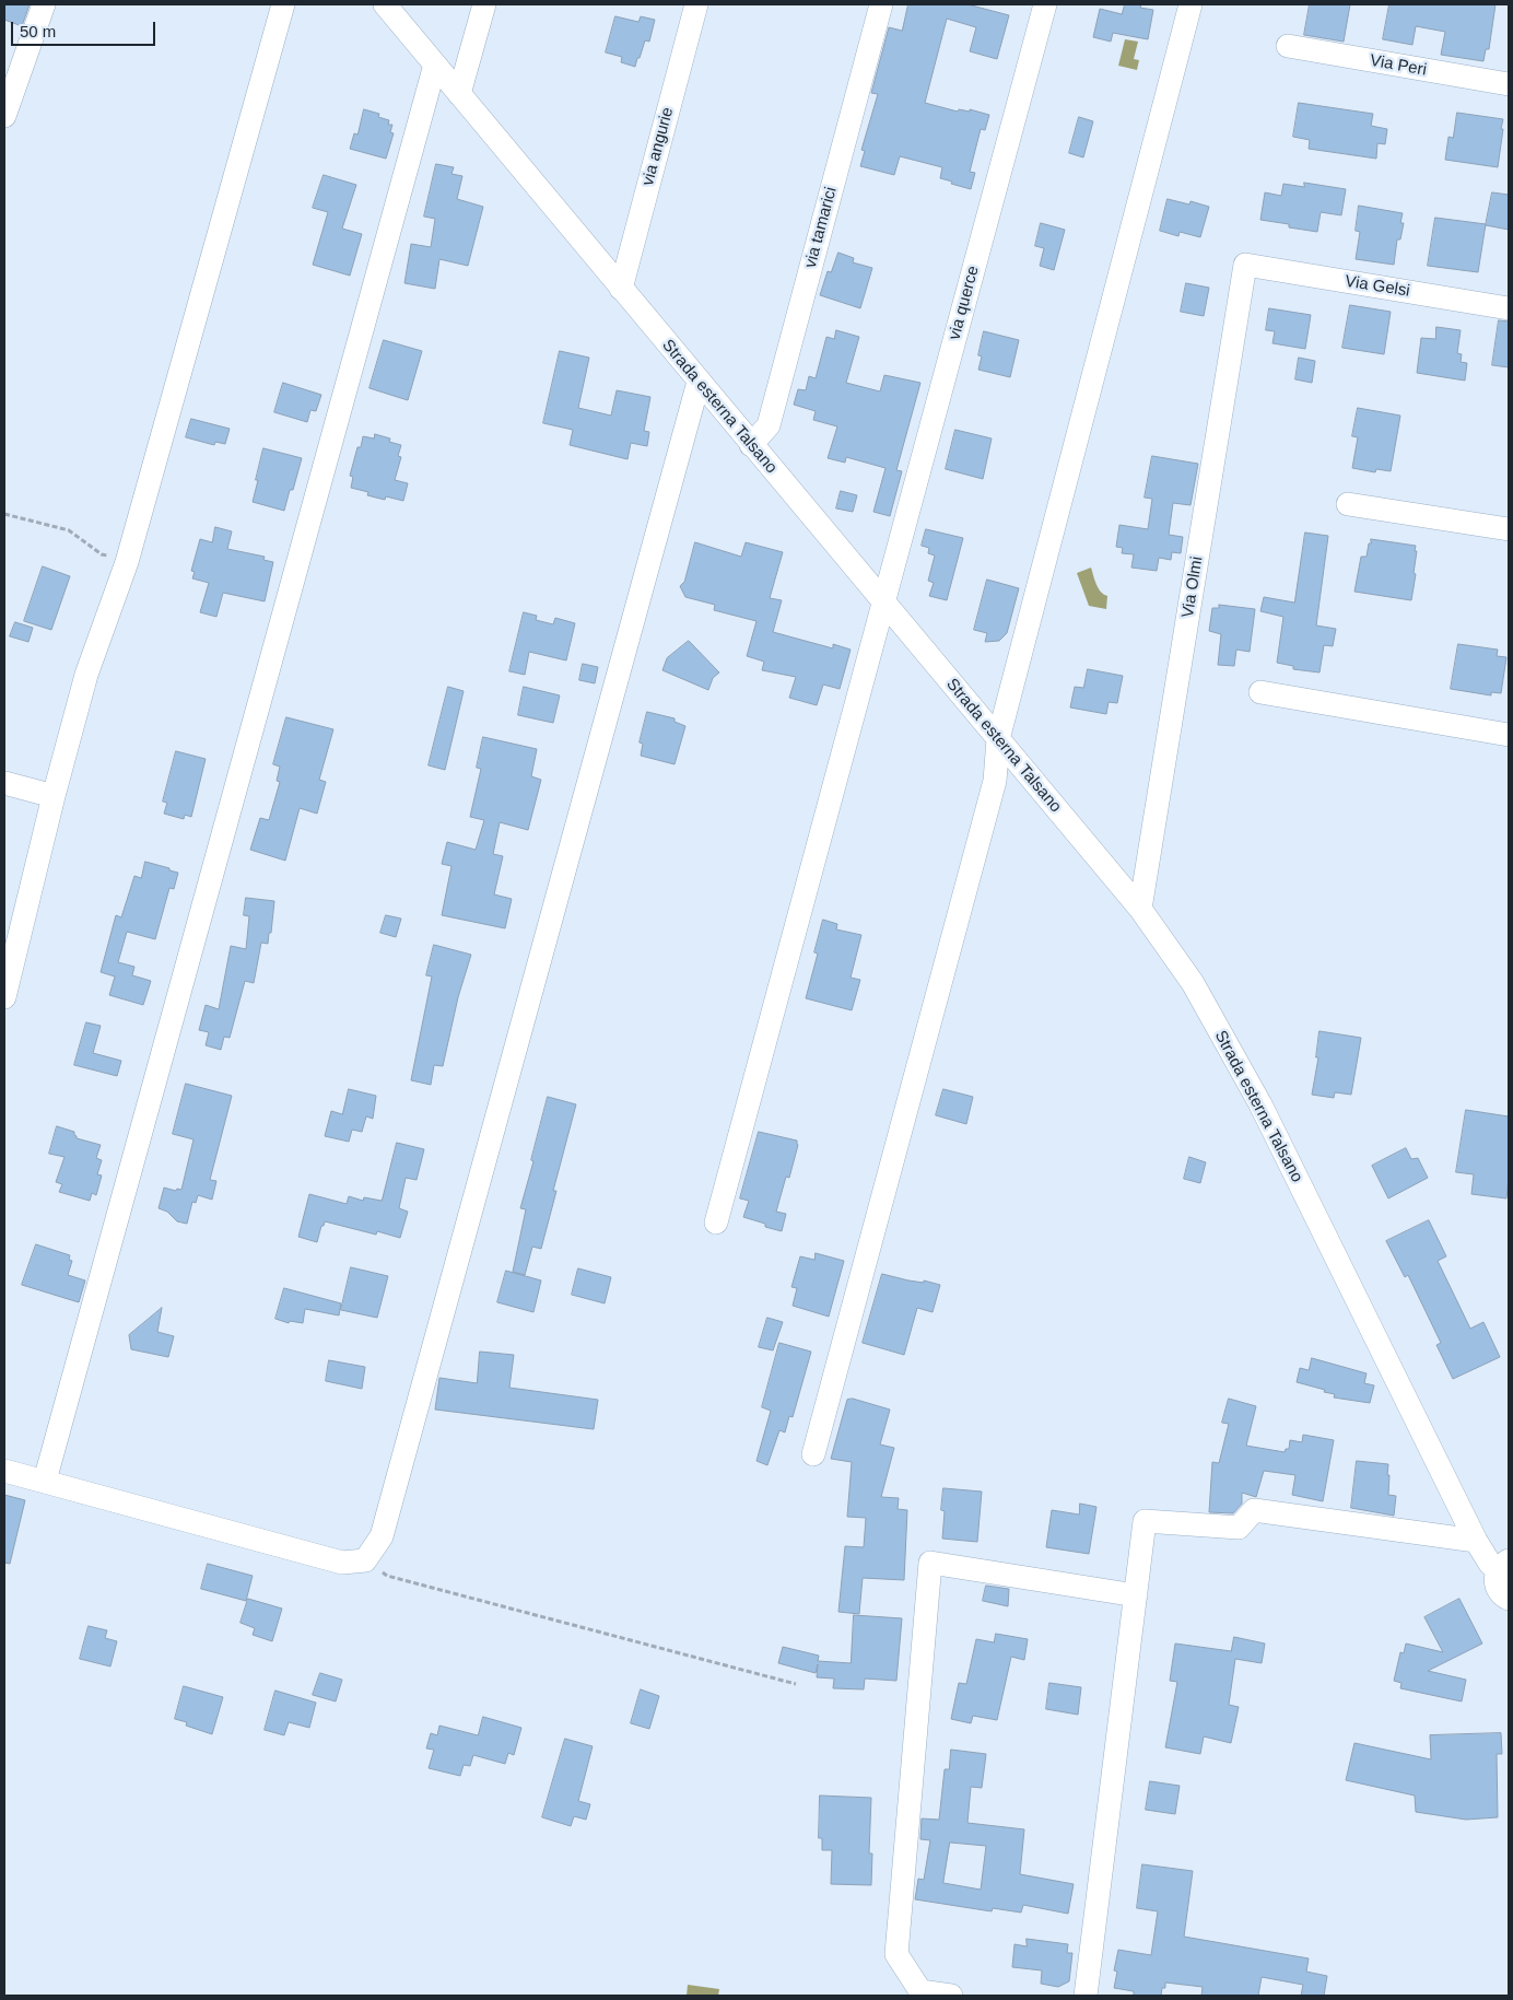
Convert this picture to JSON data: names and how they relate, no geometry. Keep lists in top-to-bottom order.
{
  "streets": {
    "street": [
      "Via Peri",
      "via angurie",
      "via tamarici",
      "Via Gelsi",
      "via querce",
      "Strada esterna Talsano",
      "Via Olmi"
    ]
  },
  "crossings": [
    ["via angurie", "Strada esterna Talsano"],
    ["via tamarici", "Strada esterna Talsano"],
    ["Via Gelsi", "Via Olmi"],
    ["via querce", "Strada esterna Talsano"],
    ["Strada esterna Talsano", "Via Olmi"]
  ],
  "scale_bar": "50 m"
}
